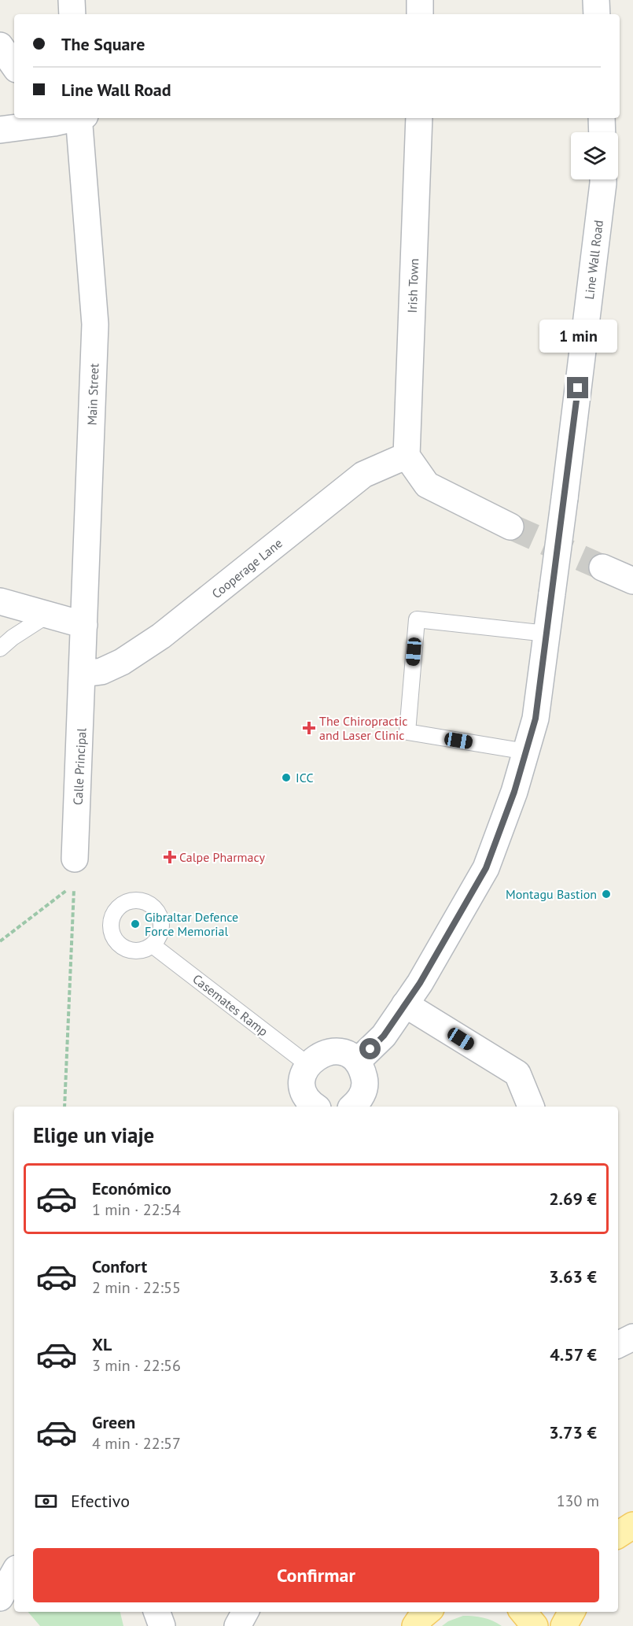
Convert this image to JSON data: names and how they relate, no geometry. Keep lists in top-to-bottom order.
{
  "streets": {
    "street": [
      "Line Wall Road",
      "Irish Town",
      "Main Street",
      "Cooperage Lane",
      "Calle Principal"
    ],
    "lane": ["Casemates Ramp"]
  },
  "crossings": [
    ["Irish Town", "Cooperage Lane"],
    ["Main Street", "Cooperage Lane"],
    ["Main Street", "Calle Principal"],
    ["Cooperage Lane", "Calle Principal"]
  ],
  "places": {
    "health": ["The Chiropractic and Laser Clinic", "Calpe Pharmacy"],
    "other": ["ICC", "Montagu Bastion", "Gibraltar Defence Force Memorial"]
  },
  "page": {
    "banner": ["The Square", "Line Wall Road"],
    "bubble": "1 min",
    "heading": "Elige un viaje",
    "list": [
      {
        "name": "Económico",
        "note": "1 min · 22:54",
        "value": "2.69 €"
      },
      {
        "name": "Confort",
        "note": "2 min · 22:55",
        "value": "3.63 €"
      },
      {
        "name": "XL",
        "note": "3 min · 22:56",
        "value": "4.57 €"
      },
      {
        "name": "Green",
        "note": "4 min · 22:57",
        "value": "3.73 €"
      }
    ],
    "pay": ["Efectivo", "130 m"],
    "buttons": "Confirmar"
  }
}
